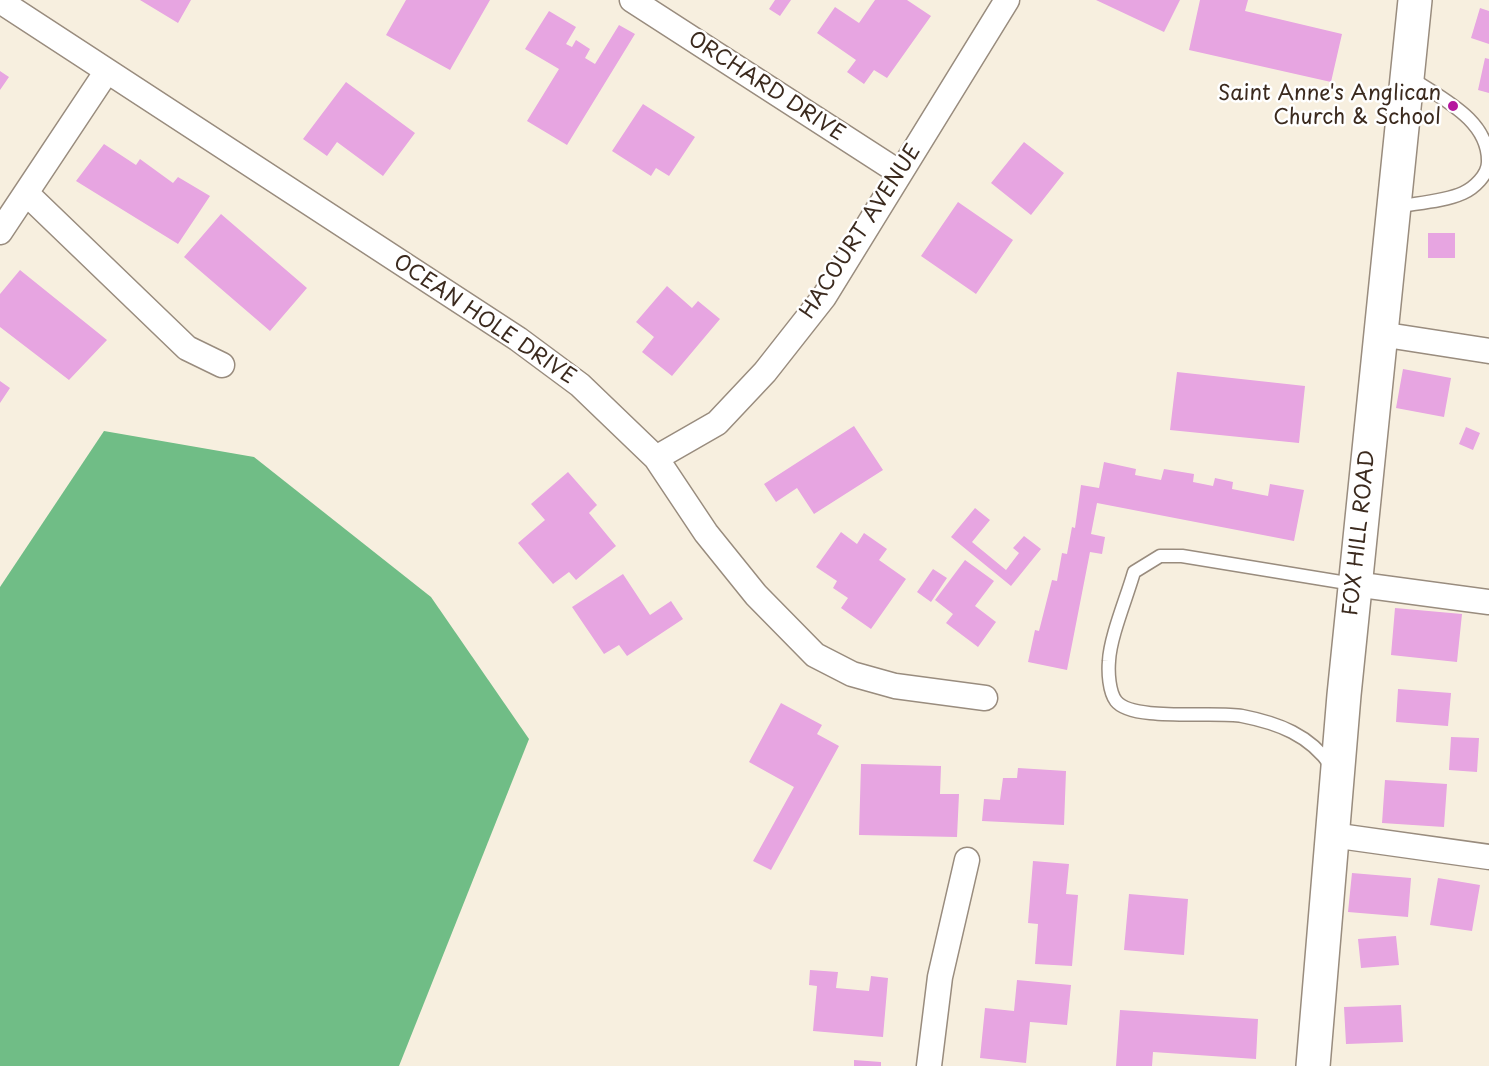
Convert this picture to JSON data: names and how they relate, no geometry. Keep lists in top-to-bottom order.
{
  "streets": {
    "main road": ["FOX HILL ROAD"],
    "street": ["ORCHARD DRIVE", "HACOURT AVENUE", "OCEAN HOLE DRIVE"]
  },
  "crossings": [
    ["ORCHARD DRIVE", "HACOURT AVENUE"],
    ["HACOURT AVENUE", "OCEAN HOLE DRIVE"]
  ],
  "places": ["Saint Anne's Anglican Church & School"]
}
